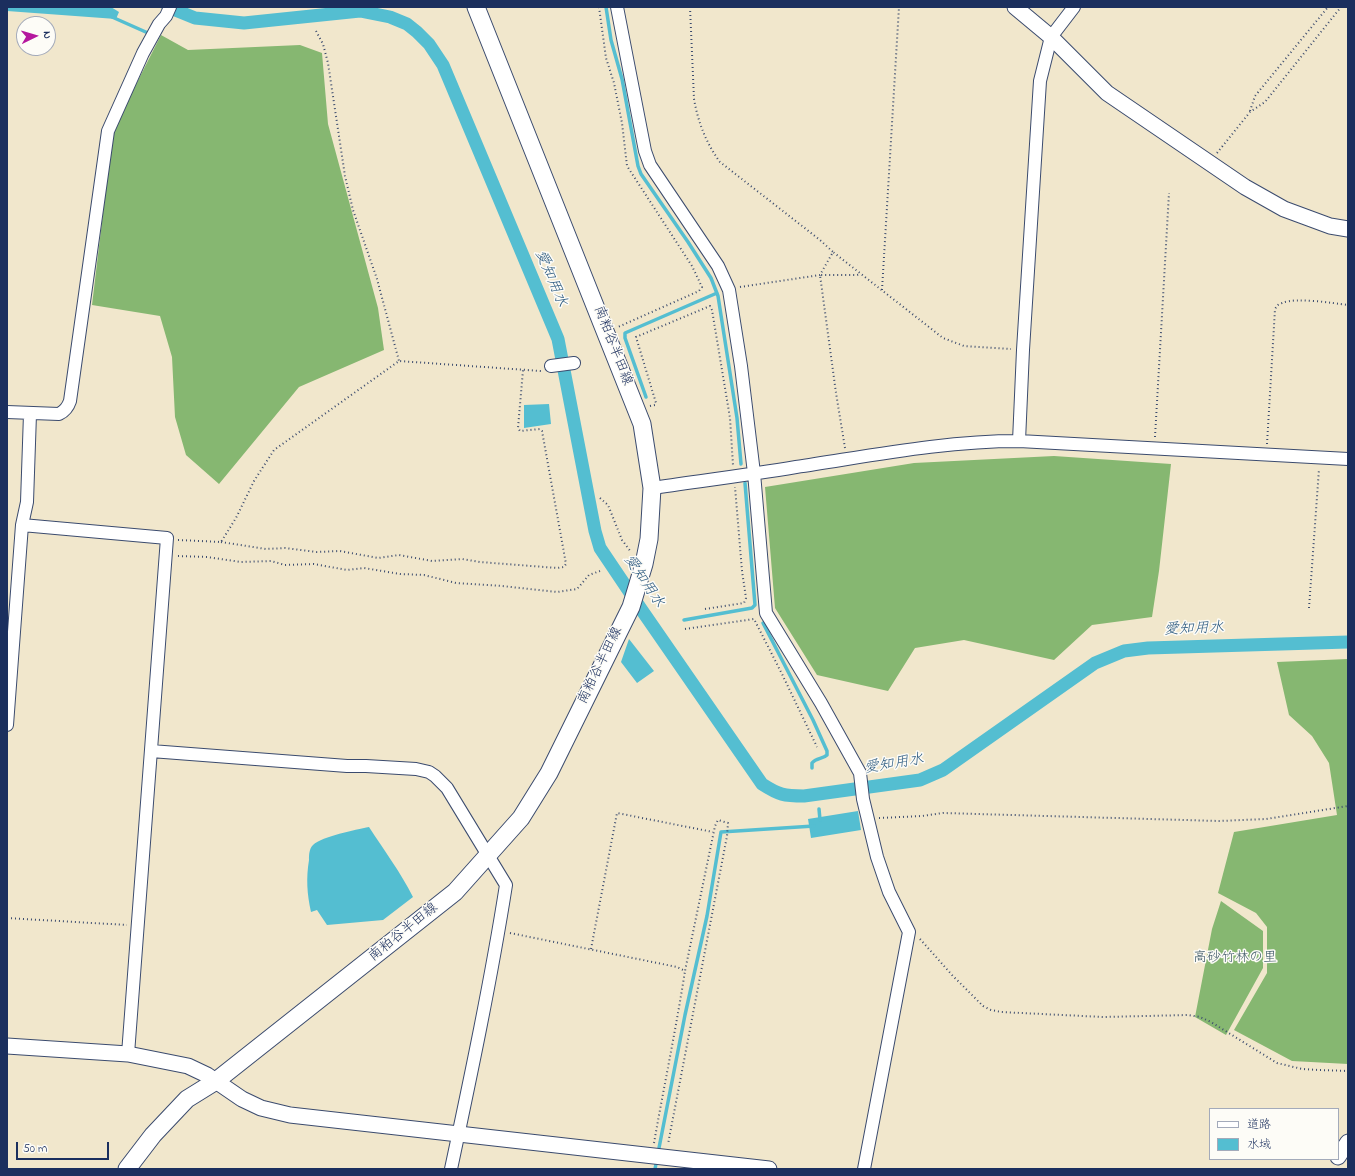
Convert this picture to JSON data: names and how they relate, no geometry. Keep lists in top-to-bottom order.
{
  "streets": {
    "main road": ["南粕谷半田線"]
  },
  "water": ["愛知用水"],
  "parks": ["高砂竹林の里"],
  "legend": ["道路", "水域"],
  "scale_bar": "50 m",
  "north": "right"
}
